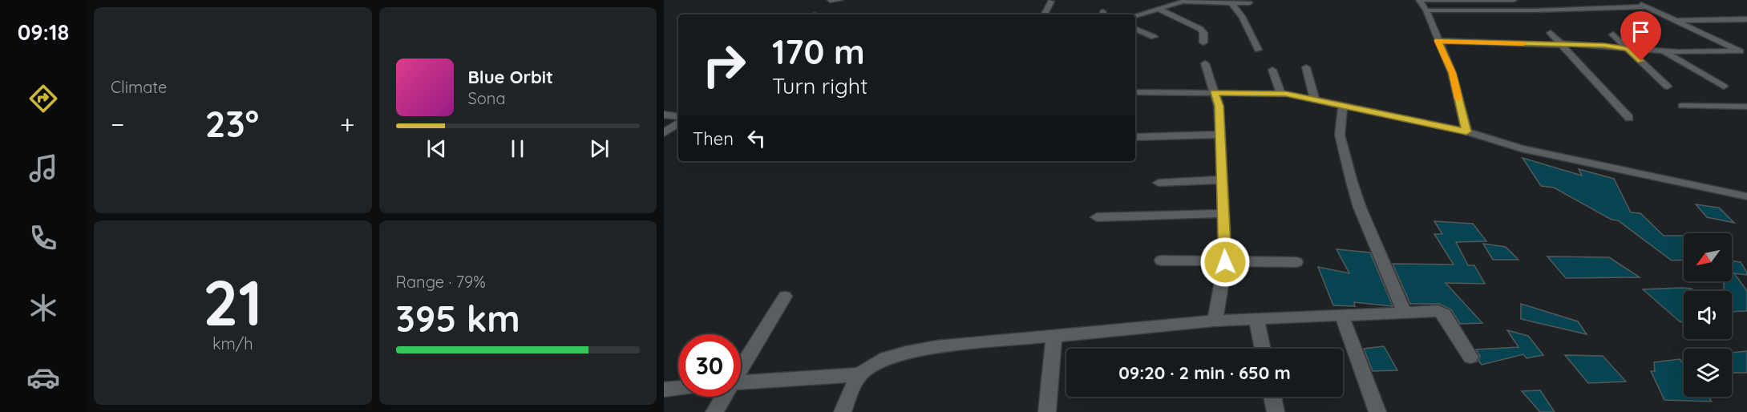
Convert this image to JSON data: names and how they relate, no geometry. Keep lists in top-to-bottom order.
{
  "north": "bottom left",
  "page": {
    "tabs": "09:18",
    "tile": [
      "Climate",
      ["21", "km/h"],
      ["Range · 79%", "395 km"]
    ],
    "turn": ["170 m", "Turn right"],
    "song": ["Blue Orbit", "Sona"],
    "heat": ["−", "23°", "+"],
    "then": "Then",
    "limit": "30",
    "trip": "09:20 · 2 min · 650 m"
  }
}
